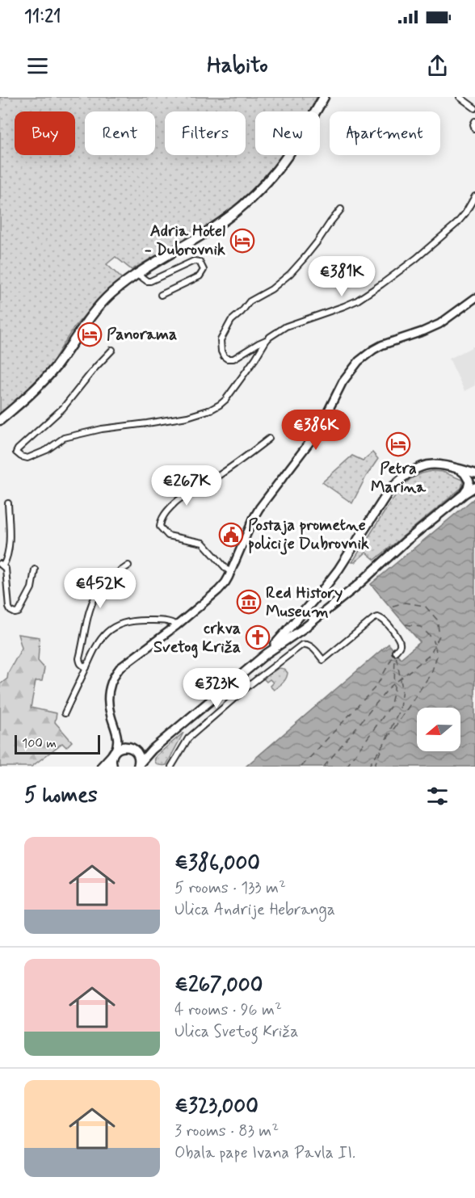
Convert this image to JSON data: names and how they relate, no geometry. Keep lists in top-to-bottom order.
{
  "places": {
    "hotel": ["Adria Hotel - Dubrovnik", "Panorama", "Petra Marina"],
    "public building": ["Postaja prometne policije Dubrovnik"],
    "museum": ["Red History Museum"],
    "church": ["crkva Svetog Križa"]
  },
  "scale_bar": "100 m",
  "north": "left",
  "page": {
    "status": "11:21",
    "header": "Habito",
    "chip": [
      "Buy",
      "Rent",
      "Filters",
      "New",
      "Apartment"
    ],
    "price": [
      "€381K",
      "€386K",
      "€267K",
      "€452K",
      "€323K"
    ],
    "scale": "100 m",
    "heading": "5 homes",
    "list": [
      {
        "name": "€386,000",
        "note": "5 rooms · 133 m² · Ulica Andrije Hebranga"
      },
      {
        "name": "€267,000",
        "note": "4 rooms · 96 m² · Ulica Svetog Križa"
      },
      {
        "name": "€323,000",
        "note": "3 rooms · 83 m² · Obala pape Ivana Pavla II."
      }
    ]
  }
}
